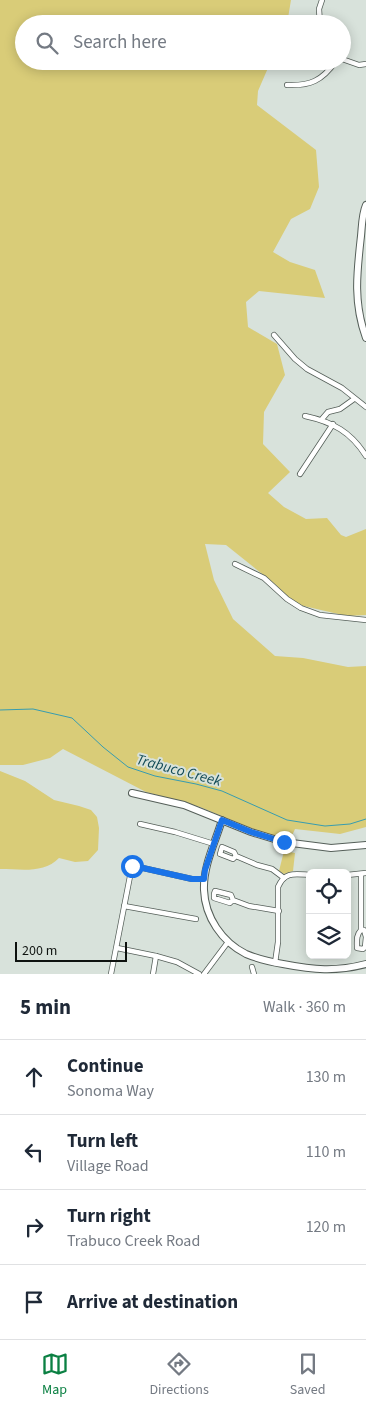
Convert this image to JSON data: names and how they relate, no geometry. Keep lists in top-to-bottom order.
{
  "water": ["Trabuco Creek"],
  "scale_bar": "200 m",
  "page": {
    "search": "Search here",
    "scale": "200 m",
    "heading": ["5 min", "Walk · 360 m"],
    "list": [
      ["Continue", "Sonoma Way", "130 m"],
      ["Turn left", "Village Road", "110 m"],
      ["Turn right", "Trabuco Creek Road", "120 m"],
      "Arrive at destination"
    ],
    "nav": ["Map", "Directions", "Saved"]
  }
}
